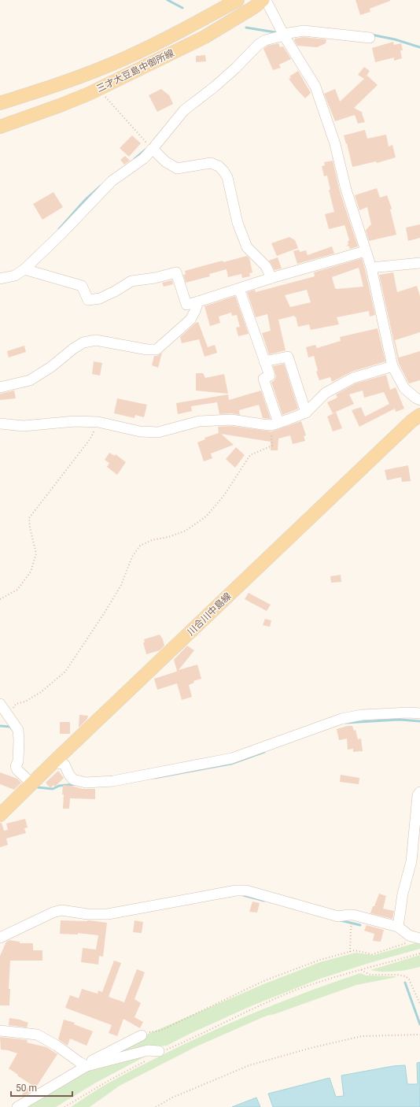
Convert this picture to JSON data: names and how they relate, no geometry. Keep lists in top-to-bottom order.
{
  "streets": {
    "main road": ["三才大豆島中御所線", "川合川中島線"]
  },
  "scale_bar": "50 m"
}
